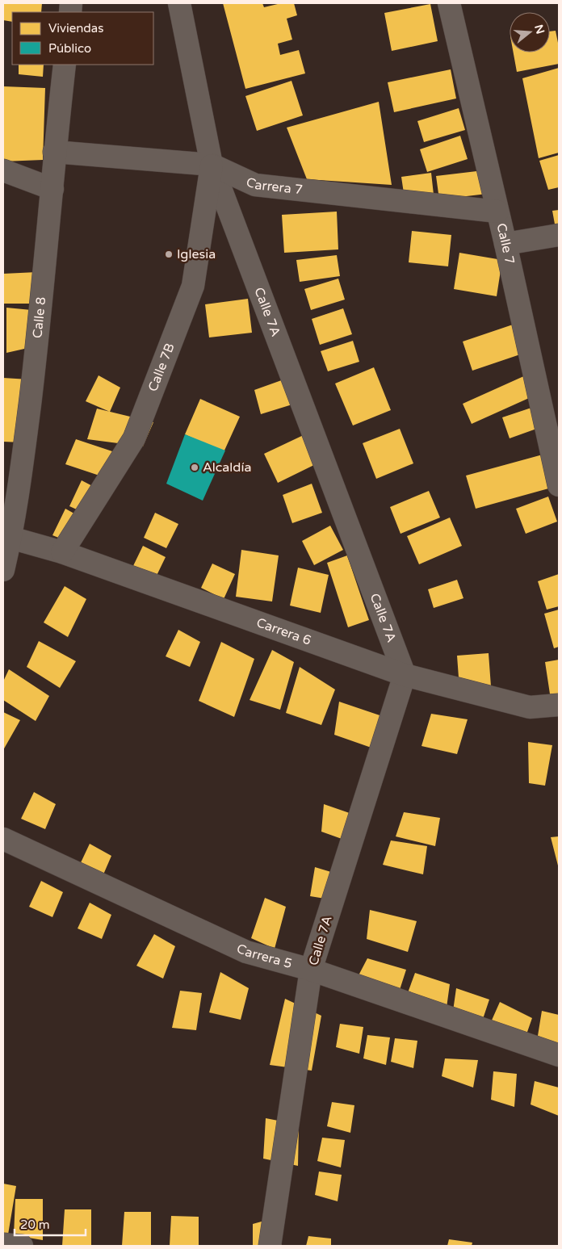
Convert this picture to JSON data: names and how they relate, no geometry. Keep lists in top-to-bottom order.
{
  "streets": {
    "street": [
      "Carrera 7",
      "Calle 7",
      "Calle 7A",
      "Calle 8",
      "Calle 7B",
      "Carrera 6",
      "Carrera 5"
    ]
  },
  "crossings": [
    ["Carrera 7", "Calle 7"],
    ["Carrera 7", "Calle 7A"],
    ["Carrera 7", "Calle 8"],
    ["Carrera 7", "Calle 7B"],
    ["Calle 7A", "Calle 7B"],
    ["Calle 7A", "Carrera 6"],
    ["Calle 7A", "Carrera 5"],
    ["Calle 8", "Carrera 6"],
    ["Calle 7B", "Carrera 6"]
  ],
  "places": ["Iglesia", "Alcaldía"],
  "legend": ["Viviendas", "Público"],
  "scale_bar": "20 m",
  "north": "right"
}
